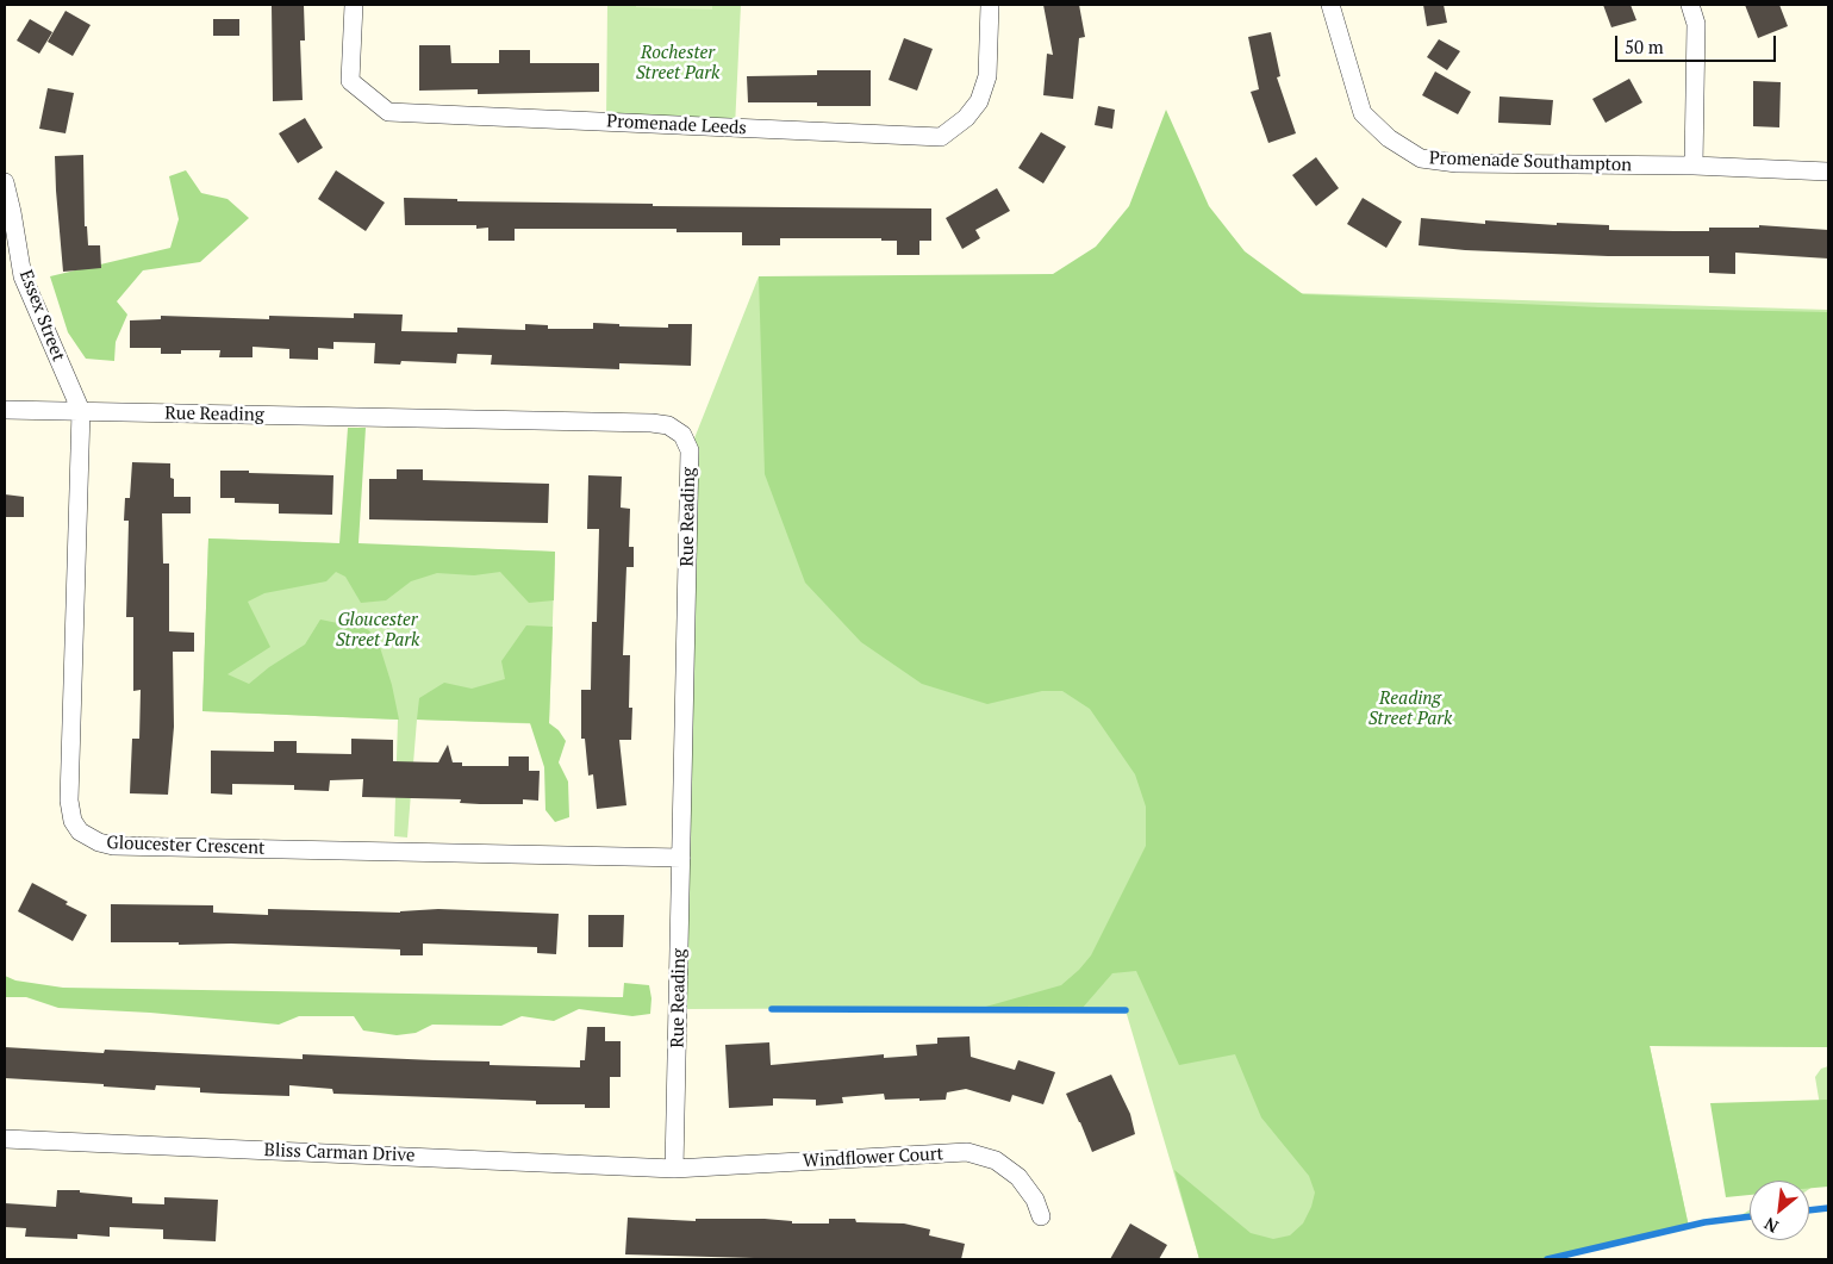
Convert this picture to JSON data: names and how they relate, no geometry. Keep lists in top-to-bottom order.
{
  "streets": {
    "street": [
      "Promenade Leeds",
      "Promenade Southampton",
      "Essex Street",
      "Rue Reading",
      "Gloucester Crescent",
      "Bliss Carman Drive",
      "Windflower Court"
    ]
  },
  "crossings": [
    ["Essex Street", "Rue Reading"],
    ["Essex Street", "Gloucester Crescent"],
    ["Rue Reading", "Gloucester Crescent"],
    ["Rue Reading", "Bliss Carman Drive"],
    ["Rue Reading", "Windflower Court"],
    ["Bliss Carman Drive", "Windflower Court"]
  ],
  "parks": ["Rochester Street Park", "Gloucester Street Park", "Reading Street Park"],
  "scale_bar": "50 m",
  "north": "bottom left"
}
